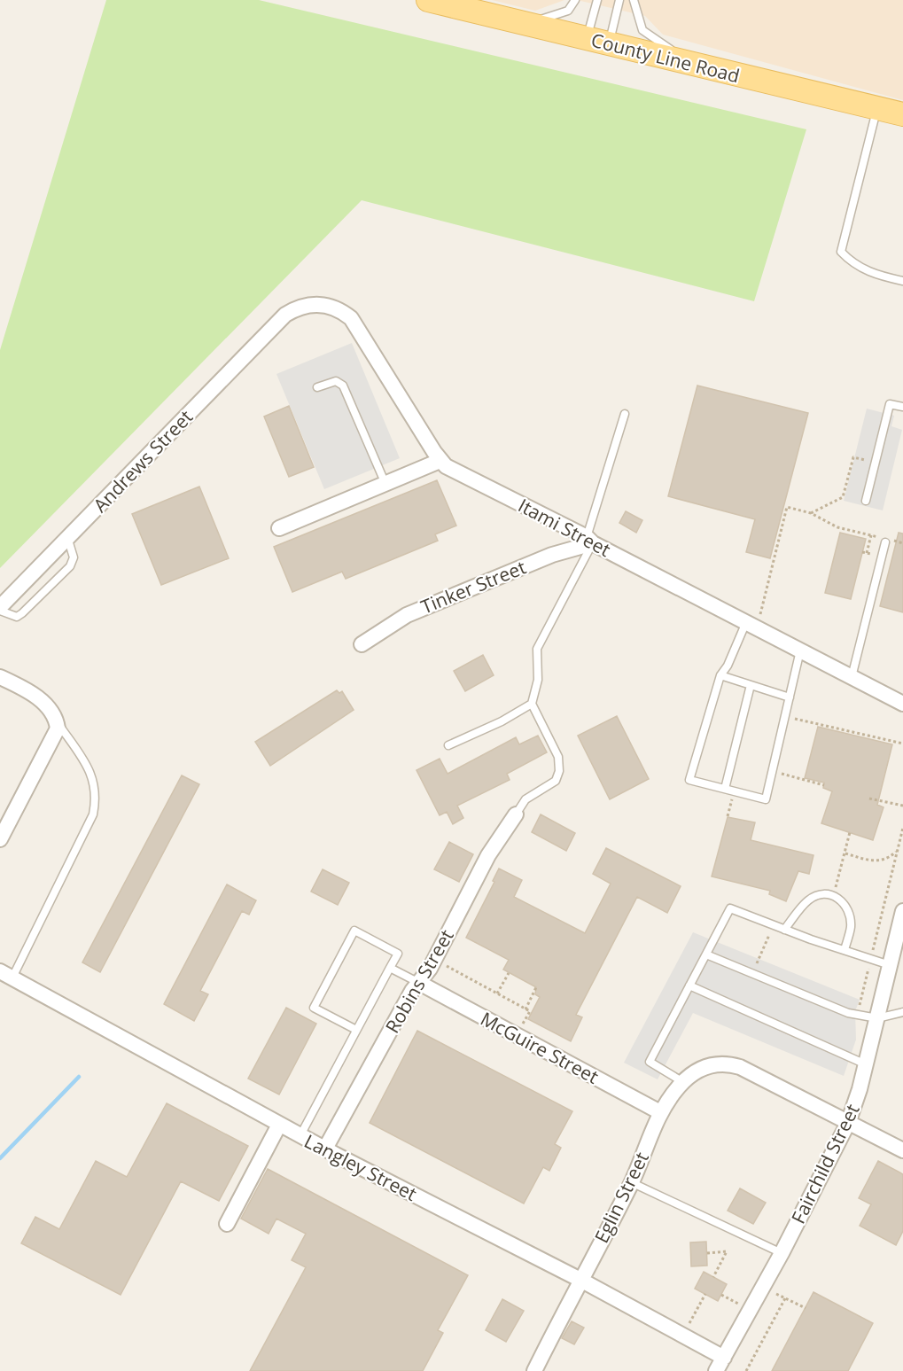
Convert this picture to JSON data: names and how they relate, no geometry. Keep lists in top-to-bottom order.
{
  "streets": {
    "main road": ["County Line Road"],
    "street": [
      "Andrews Street",
      "Itami Street",
      "Tinker Street",
      "Robins Street",
      "McGuire Street",
      "Fairchild Street",
      "Langley Street",
      "Eglin Street"
    ]
  },
  "crossings": [
    ["Andrews Street", "Itami Street"],
    ["Itami Street", "Tinker Street"],
    ["Robins Street", "McGuire Street"],
    ["Robins Street", "Langley Street"],
    ["McGuire Street", "Eglin Street"],
    ["Fairchild Street", "Langley Street"],
    ["Fairchild Street", "Eglin Street"],
    ["Langley Street", "Eglin Street"]
  ]
}
